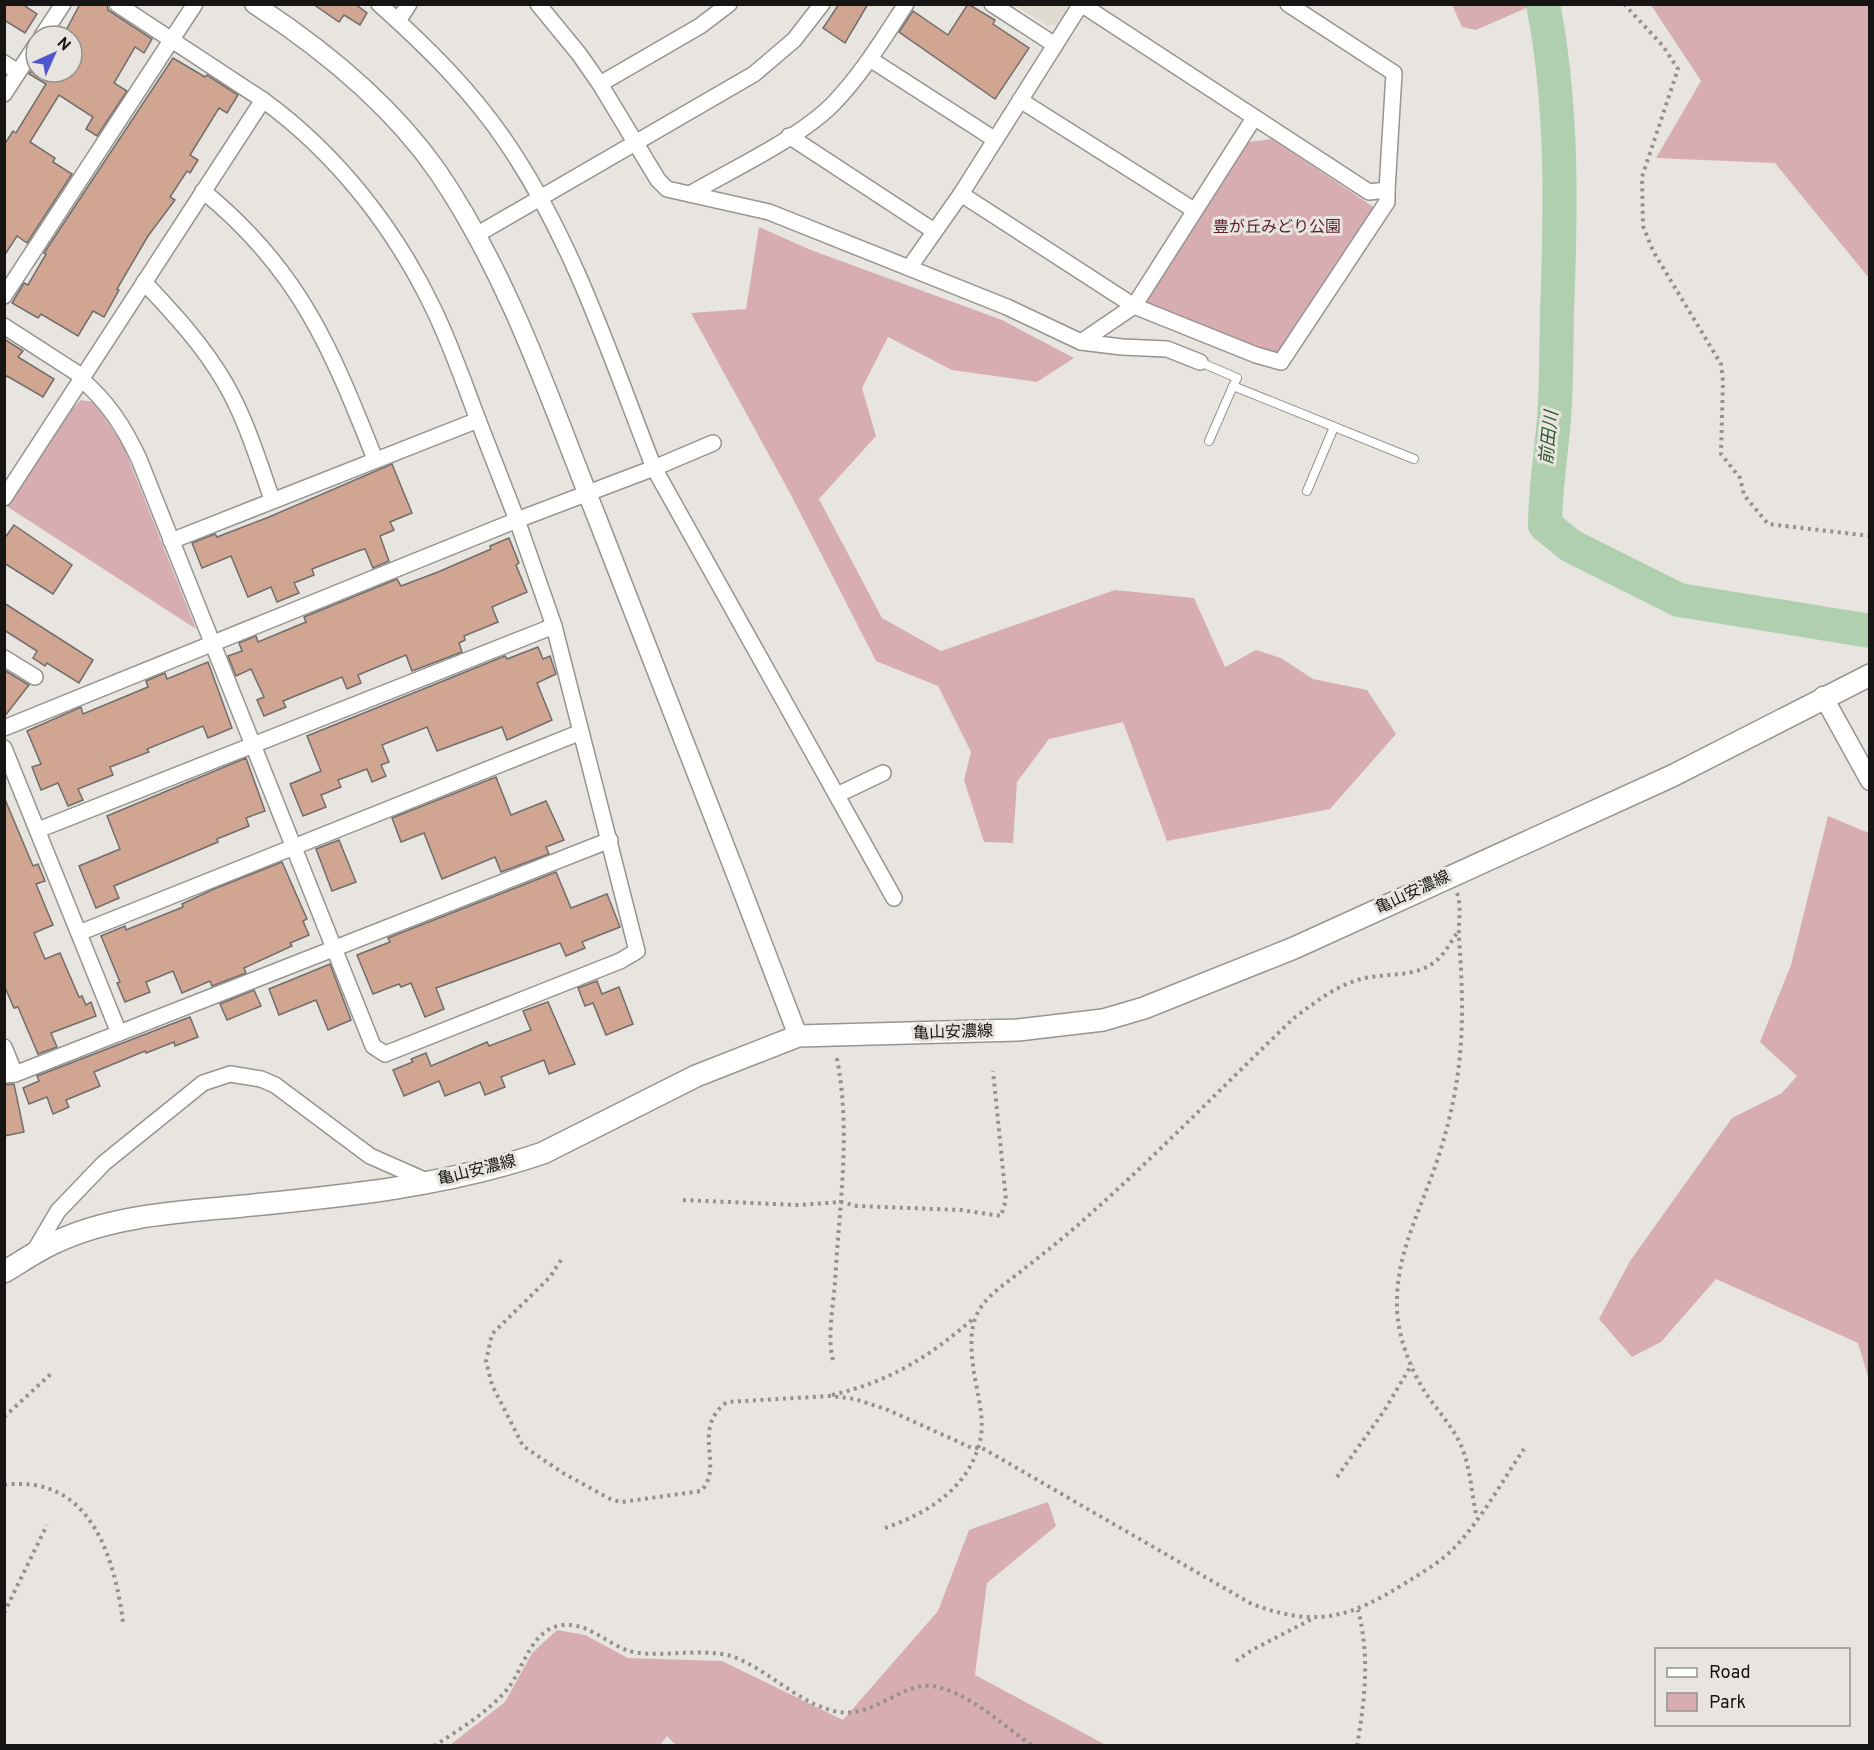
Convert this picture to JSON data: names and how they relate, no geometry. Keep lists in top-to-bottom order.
{
  "streets": {
    "main road": ["亀山安濃線"]
  },
  "water": ["前田川"],
  "parks": ["豊が丘みどり公園"],
  "legend": ["Road", "Park"],
  "north": "top right"
}
